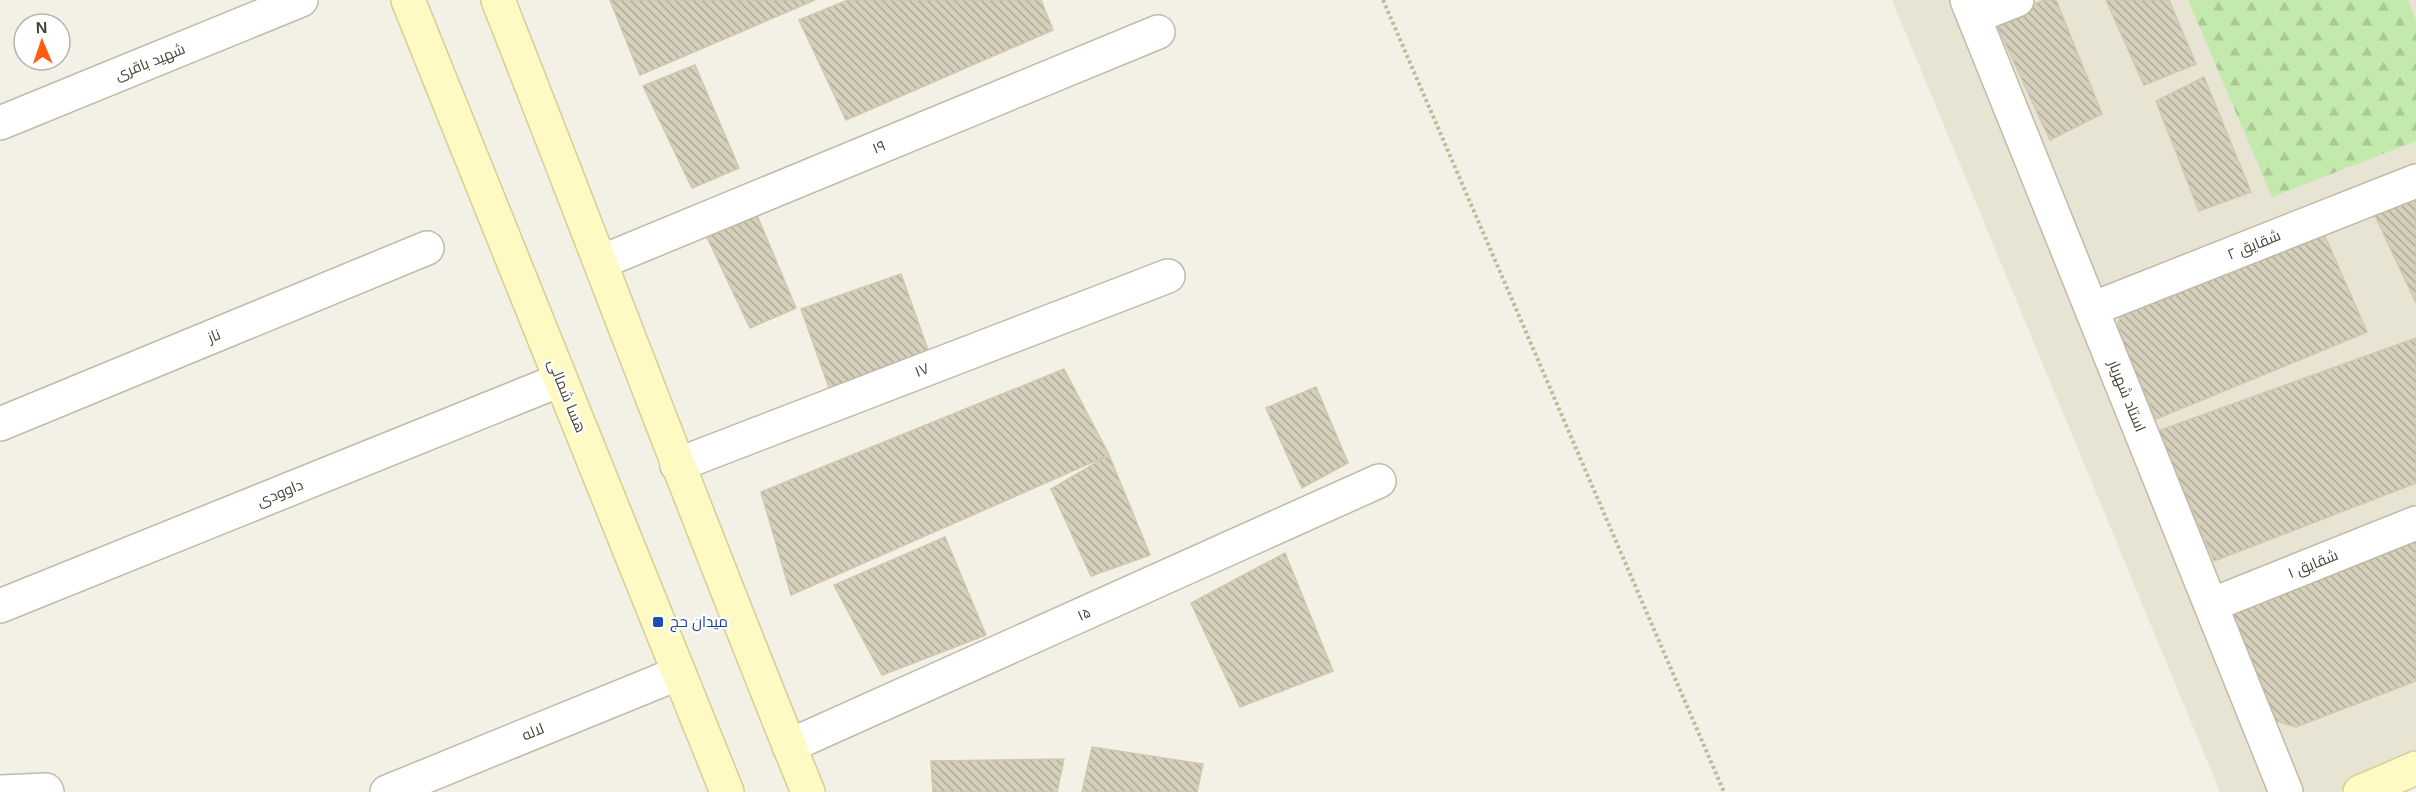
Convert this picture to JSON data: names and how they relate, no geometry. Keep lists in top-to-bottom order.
{
  "streets": {
    "main road": ["هسا شمالی"],
    "street": [
      "شهید باقری",
      "۱۹",
      "شقایق ۲",
      "ناز",
      "۱۷",
      "استاد شهریار",
      "داوودی",
      "شقایق ۱",
      "۱۵",
      "لاله"
    ]
  },
  "crossings": [
    ["شقایق ۲", "استاد شهریار"],
    ["هسا شمالی", "داوودی"],
    ["هسا شمالی", "لاله"],
    ["استاد شهریار", "شقایق ۱"]
  ],
  "places": {
    "transit": ["میدان حج"]
  },
  "north": "top"
}
